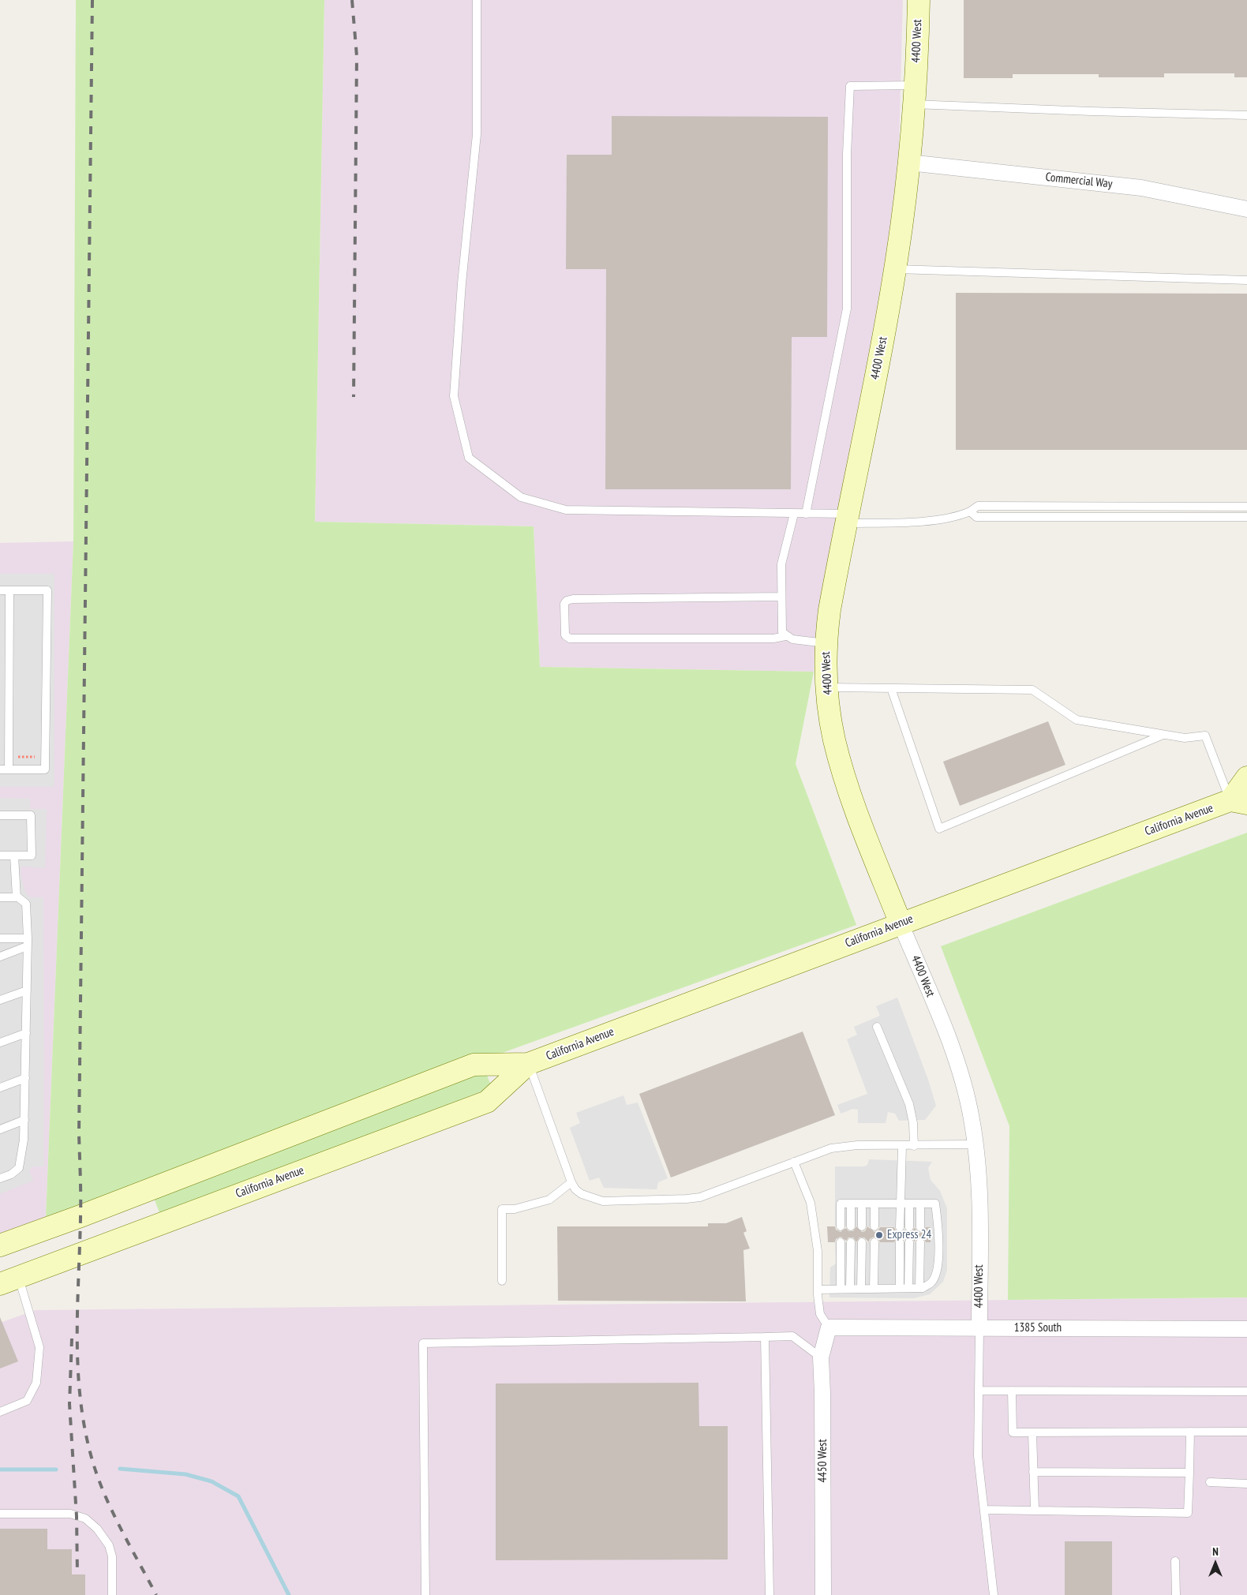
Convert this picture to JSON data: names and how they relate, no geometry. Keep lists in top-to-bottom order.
{
  "streets": {
    "main road": ["4400 West", "California Avenue"],
    "street": ["Commercial Way", "1385 South", "4450 West"]
  },
  "crossings": [
    ["4400 West", "Commercial Way"],
    ["4400 West", "California Avenue"],
    ["4400 West", "1385 South"],
    ["1385 South", "4450 West"]
  ],
  "places": ["Express 24"],
  "north": "top"
}
